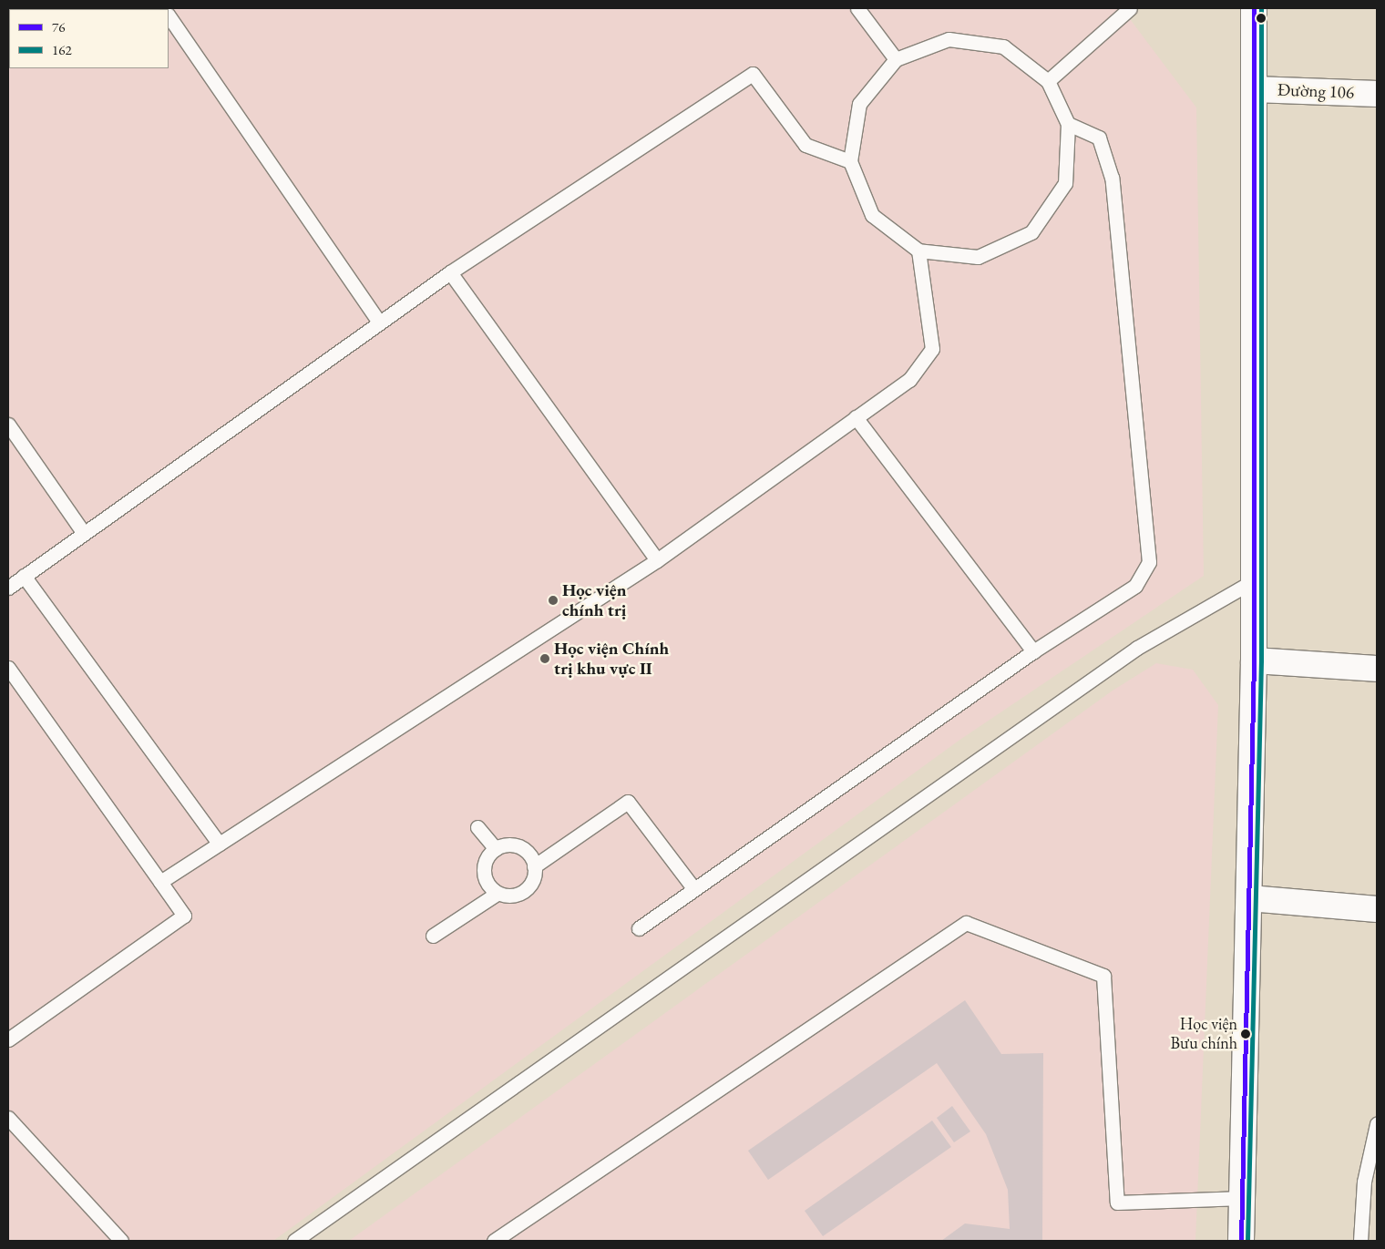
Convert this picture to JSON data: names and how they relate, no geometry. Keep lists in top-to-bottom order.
{
  "streets": {
    "street": ["Đường 106"]
  },
  "places": ["Học viện chính trị", "Học viện Chính trị khu vực II", "Học viện Bưu chính"],
  "lines": ["transit line 76", "transit line 162"],
  "legend": ["76", "162"]
}
